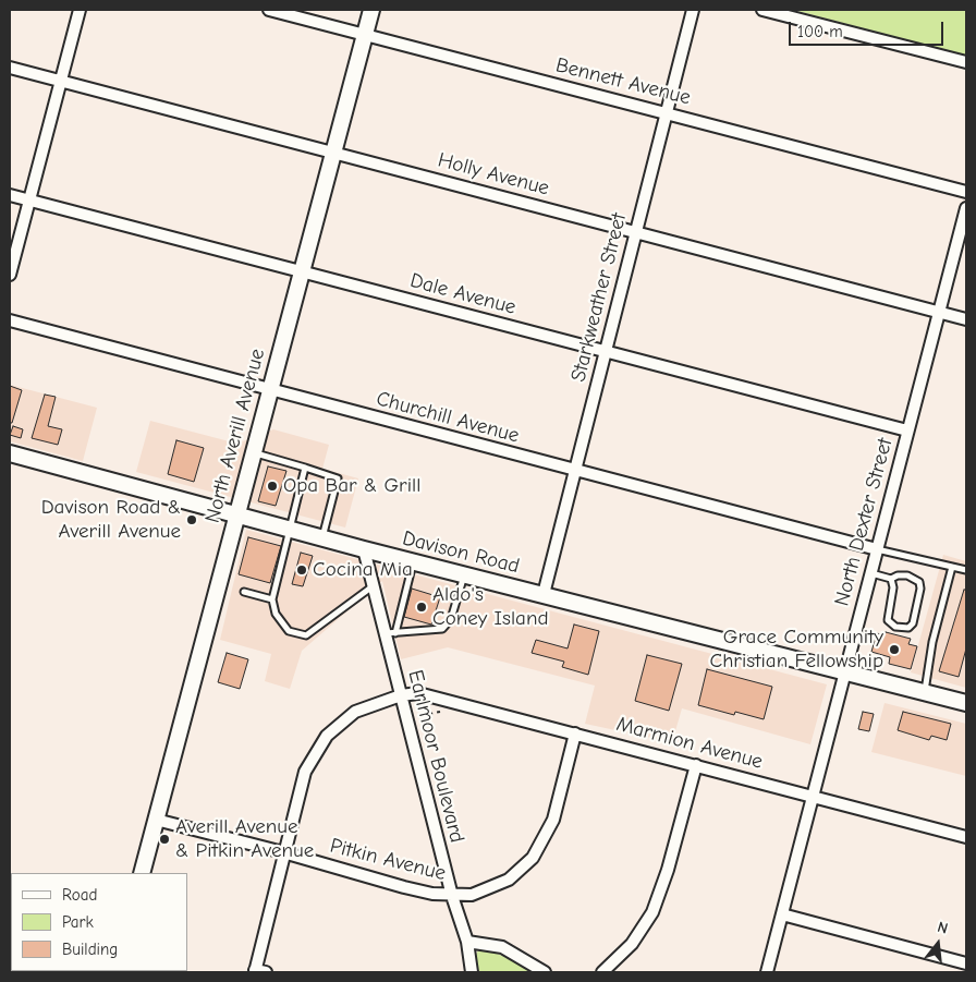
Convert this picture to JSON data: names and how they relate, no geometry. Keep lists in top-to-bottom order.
{
  "streets": {
    "main road": ["North Averill Avenue", "Davison Road"],
    "street": [
      "Bennett Avenue",
      "Holly Avenue",
      "Dale Avenue",
      "Starkweather Street",
      "Churchill Avenue",
      "North Dexter Street",
      "Marmion Avenue",
      "Earlmoor Boulevard",
      "Pitkin Avenue"
    ]
  },
  "crossings": [
    ["Bennett Avenue", "Starkweather Street"],
    ["Bennett Avenue", "North Averill Avenue"],
    ["Holly Avenue", "Starkweather Street"],
    ["Holly Avenue", "North Averill Avenue"],
    ["Holly Avenue", "North Dexter Street"],
    ["Dale Avenue", "Starkweather Street"],
    ["Dale Avenue", "North Averill Avenue"],
    ["Dale Avenue", "North Dexter Street"],
    ["Starkweather Street", "Churchill Avenue"],
    ["Starkweather Street", "Davison Road"],
    ["Churchill Avenue", "North Averill Avenue"],
    ["Churchill Avenue", "North Dexter Street"],
    ["North Averill Avenue", "Davison Road"],
    ["North Averill Avenue", "Pitkin Avenue"],
    ["North Dexter Street", "Davison Road"],
    ["North Dexter Street", "Marmion Avenue"],
    ["Davison Road", "Earlmoor Boulevard"],
    ["Marmion Avenue", "Earlmoor Boulevard"],
    ["Marmion Avenue", "Pitkin Avenue"],
    ["Earlmoor Boulevard", "Pitkin Avenue"]
  ],
  "places": [
    "Opa Bar & Grill",
    "Davison Road & Averill Avenue",
    "Cocina Mia",
    "Aldo's Coney Island",
    "Grace Community Christian Fellowship",
    "Averill Avenue & Pitkin Avenue"
  ],
  "legend": ["Road", "Park", "Building"],
  "scale_bar": "100 m",
  "north": "top"
}
